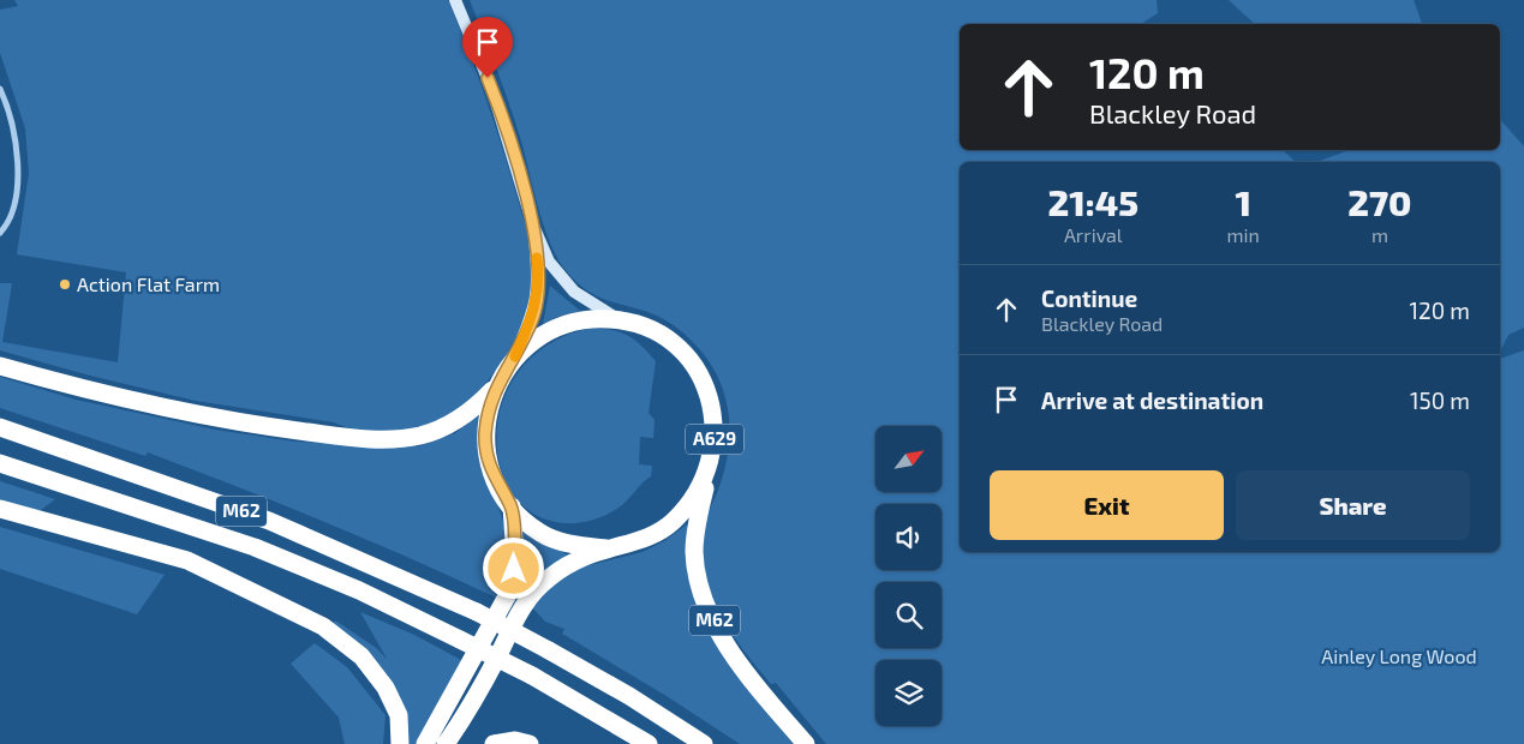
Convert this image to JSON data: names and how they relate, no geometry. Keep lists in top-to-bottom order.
{
  "streets": {
    "highway": ["A629", "M62"]
  },
  "crossings": [
    ["A629", "M62"]
  ],
  "parks": ["Ainley Long Wood"],
  "places": ["Action Flat Farm"],
  "north": "top right",
  "page": {
    "turn": ["120 m", "Blackley Road"],
    "eta": [
      "21:45",
      "Arrival",
      "1",
      "min",
      "270",
      "m"
    ],
    "list": [
      {
        "name": "Continue",
        "note": "Blackley Road",
        "value": "120 m"
      },
      {
        "name": "Arrive at destination",
        "value": "150 m"
      }
    ],
    "buttons": ["Exit", "Share"]
  }
}
